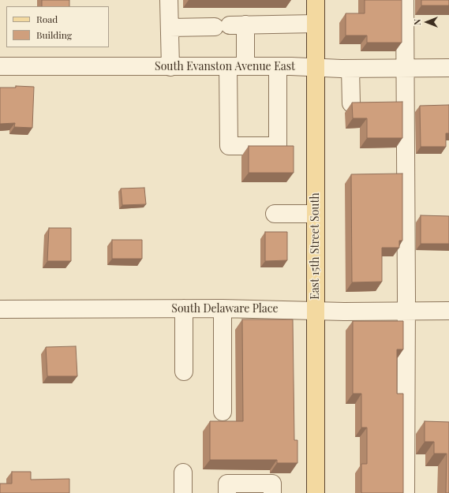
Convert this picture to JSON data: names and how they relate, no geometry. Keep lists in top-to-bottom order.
{
  "streets": {
    "main road": ["East 15th Street South"],
    "street": ["South Evanston Avenue East", "South Delaware Place"]
  },
  "crossings": [
    ["South Evanston Avenue East", "East 15th Street South"],
    ["East 15th Street South", "South Delaware Place"]
  ],
  "legend": ["Road", "Building"],
  "north": "left"
}
